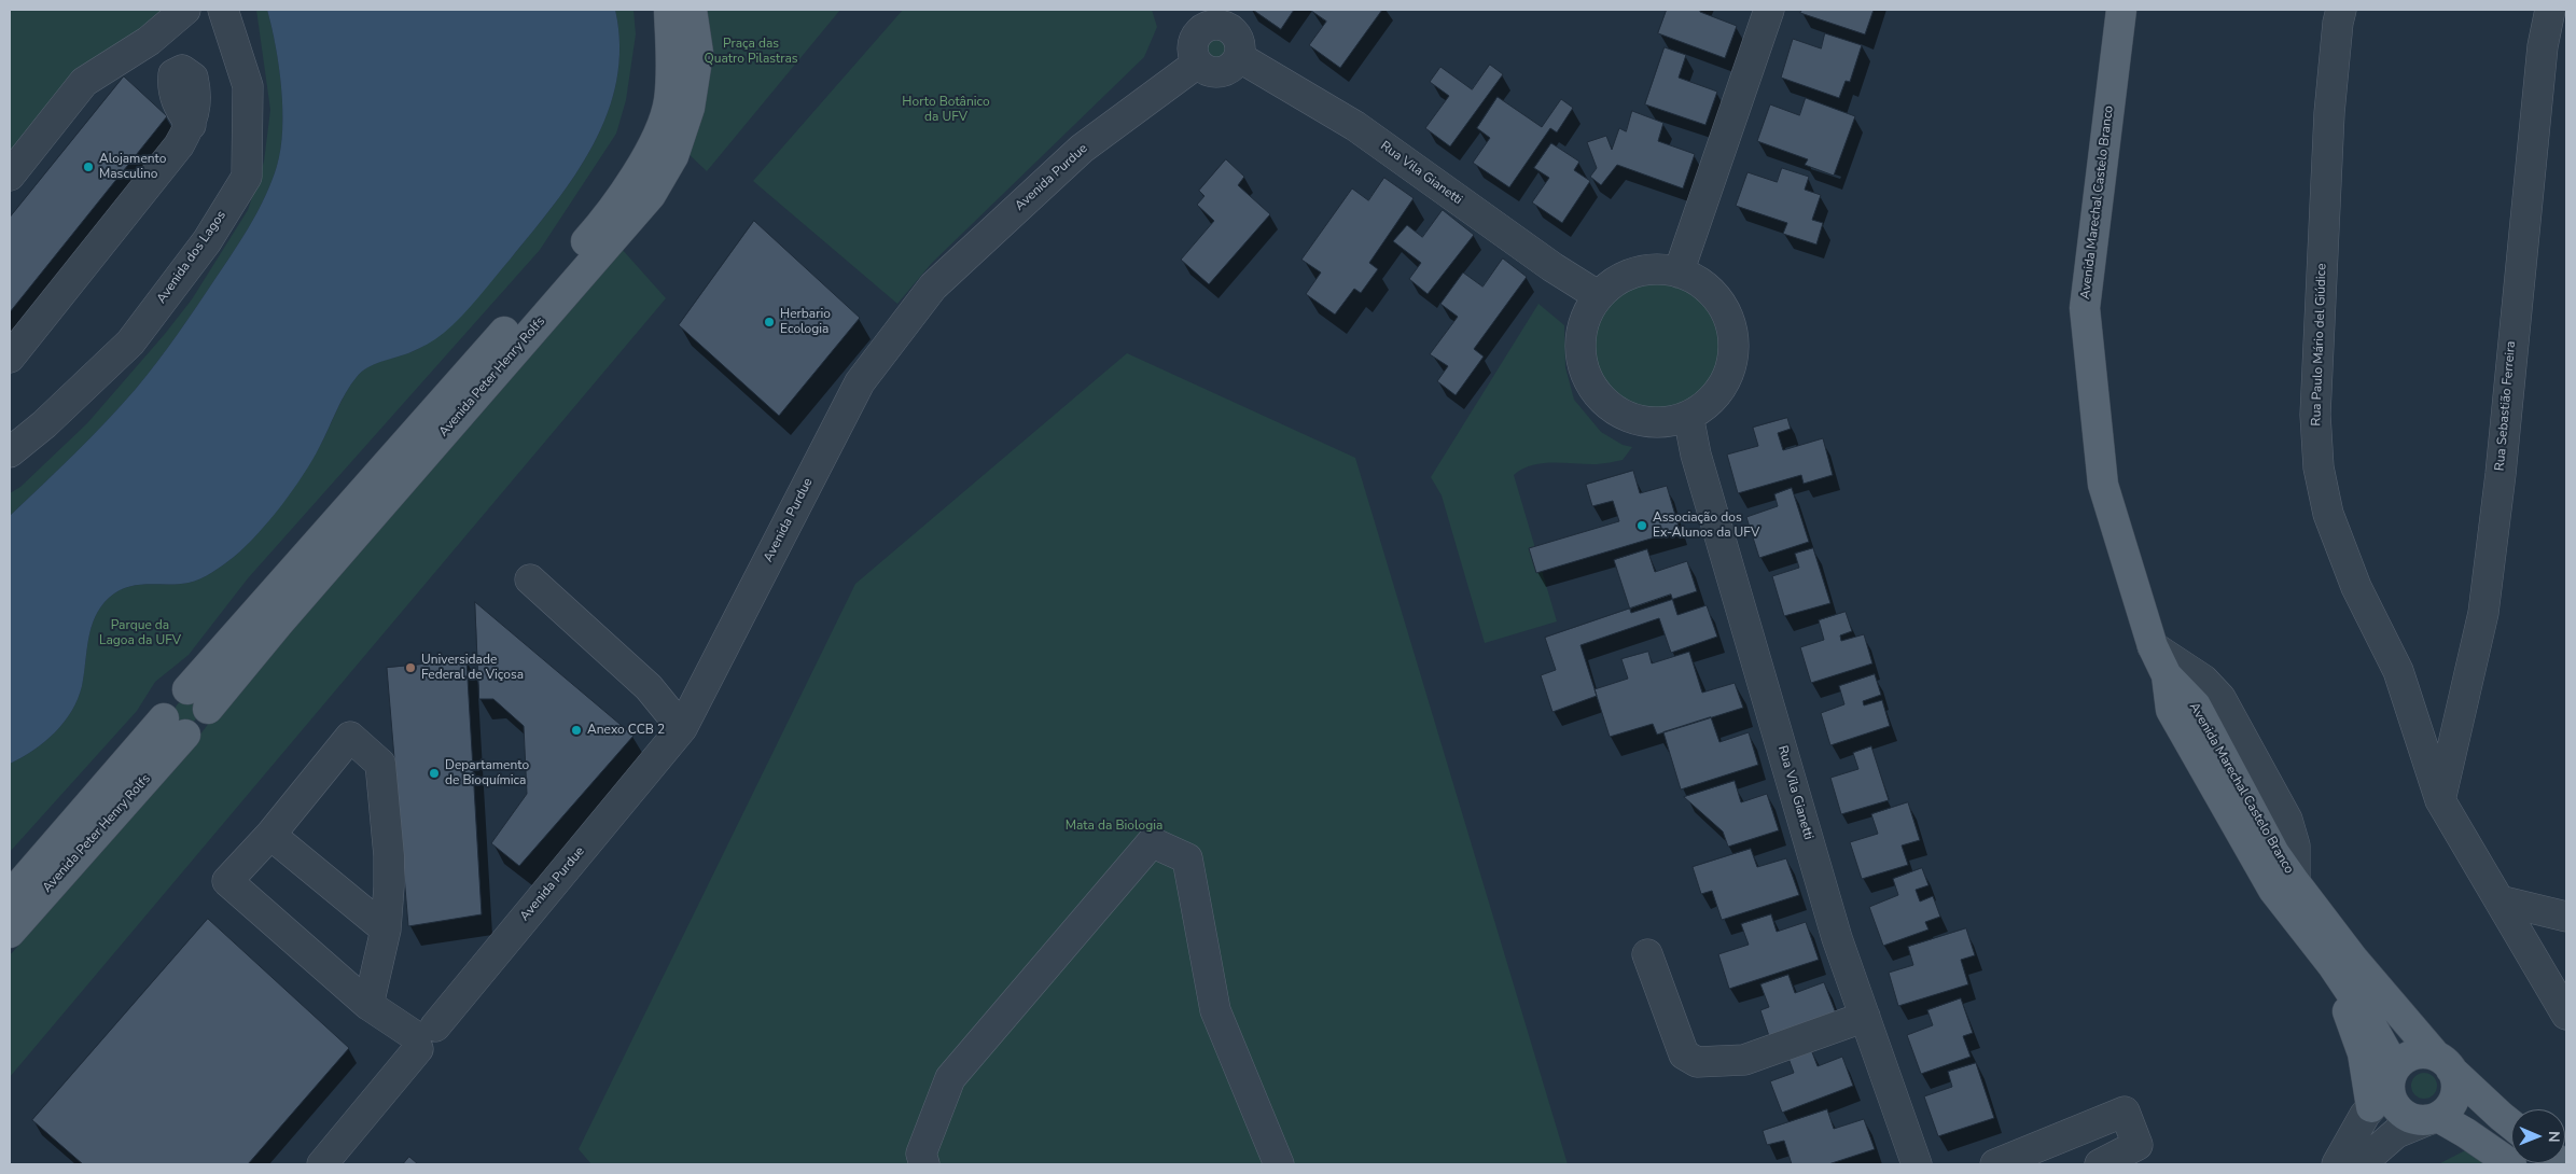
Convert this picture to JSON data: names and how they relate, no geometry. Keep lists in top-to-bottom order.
{
  "streets": {
    "main road": ["Avenida Marechal Castelo Branco", "Avenida Peter Henry Rolfs"],
    "street": [
      "Rua Vila Gianetti",
      "Avenida Purdue",
      "Avenida dos Lagos",
      "Rua Paulo Mário del Giúdice",
      "Rua Sebastião Ferreira"
    ]
  },
  "crossings": [
    ["Rua Vila Gianetti", "Avenida Purdue"],
    ["Rua Paulo Mário del Giúdice", "Rua Sebastião Ferreira"]
  ],
  "parks": [
    "Praça das Quatro Pilastras",
    "Horto Botânico da UFV",
    "Parque da Lagoa da UFV",
    "Mata da Biologia"
  ],
  "places": [
    "Alojamento Masculino",
    "Herbario Ecologia",
    "Associação dos Ex-Alunos da UFV",
    "Universidade Federal de Viçosa",
    "Anexo CCB 2",
    "Departamento de Bioquímica"
  ],
  "north": "right"
}
